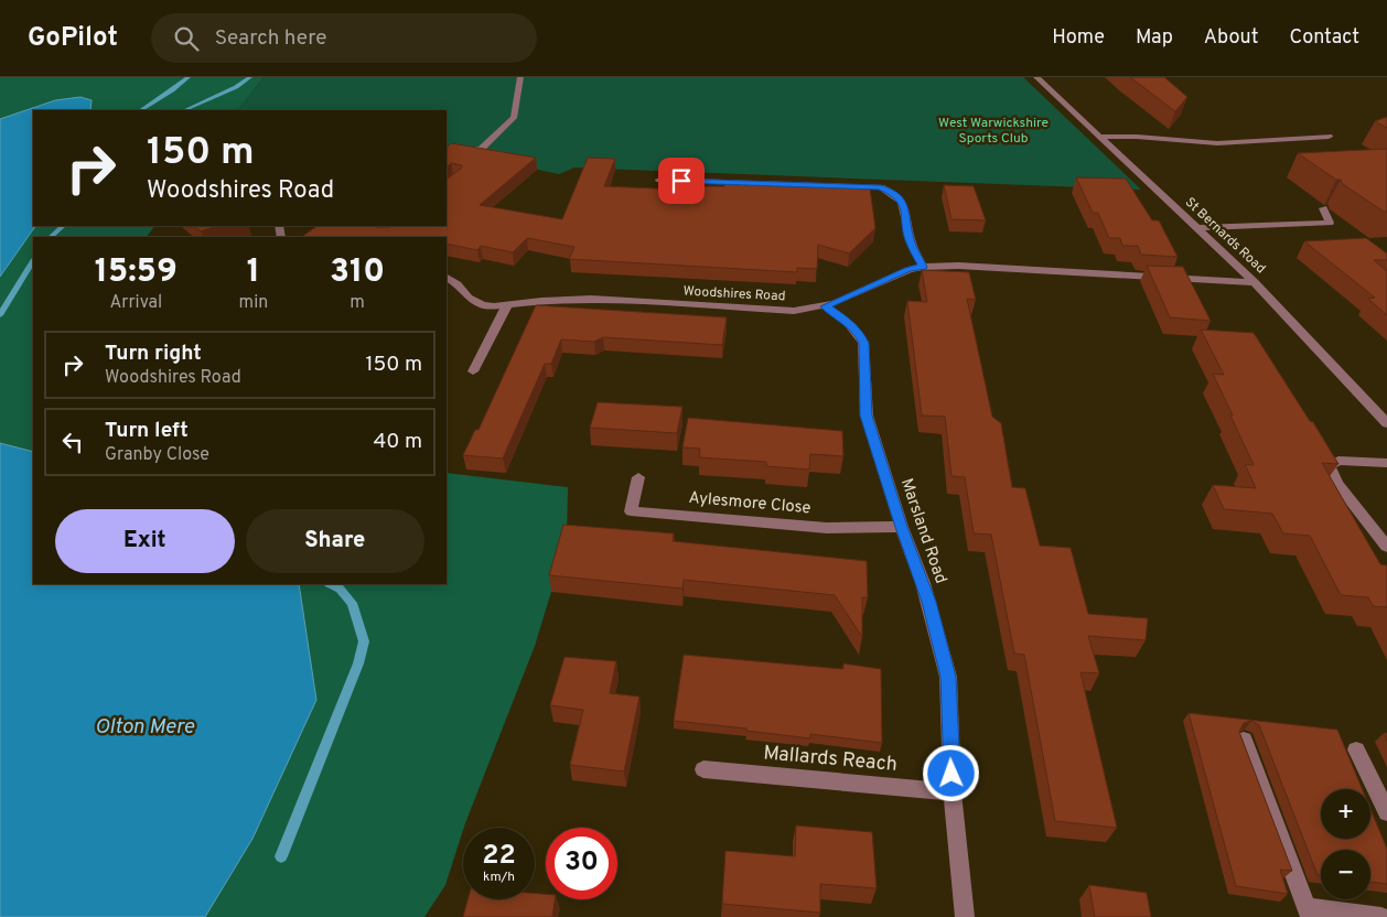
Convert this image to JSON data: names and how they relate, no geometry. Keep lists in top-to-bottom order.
{
  "streets": {
    "street": [
      "St Bernards Road",
      "Woodshires Road",
      "Aylesmore Close",
      "Marsland Road",
      "Mallards Reach"
    ]
  },
  "crossings": [
    ["St Bernards Road", "Woodshires Road"],
    ["Woodshires Road", "Marsland Road"],
    ["Aylesmore Close", "Marsland Road"],
    ["Marsland Road", "Mallards Reach"]
  ],
  "water": ["Olton Mere"],
  "parks": ["West Warwickshire Sports Club"],
  "page": {
    "header": "GoPilot",
    "search": "Search here",
    "nav": [
      "Home",
      "Map",
      "About",
      "Contact"
    ],
    "turn": ["150 m", "Woodshires Road"],
    "eta": [
      "15:59",
      "Arrival",
      "1",
      "min",
      "310",
      "m"
    ],
    "list": [
      {
        "name": "Turn right",
        "note": "Woodshires Road",
        "value": "150 m"
      },
      {
        "name": "Turn left",
        "note": "Granby Close",
        "value": "40 m"
      }
    ],
    "buttons": ["Exit", "Share"],
    "map_buttons": ["+", "−"],
    "speed": "22 km/h",
    "limit": "30"
  }
}
